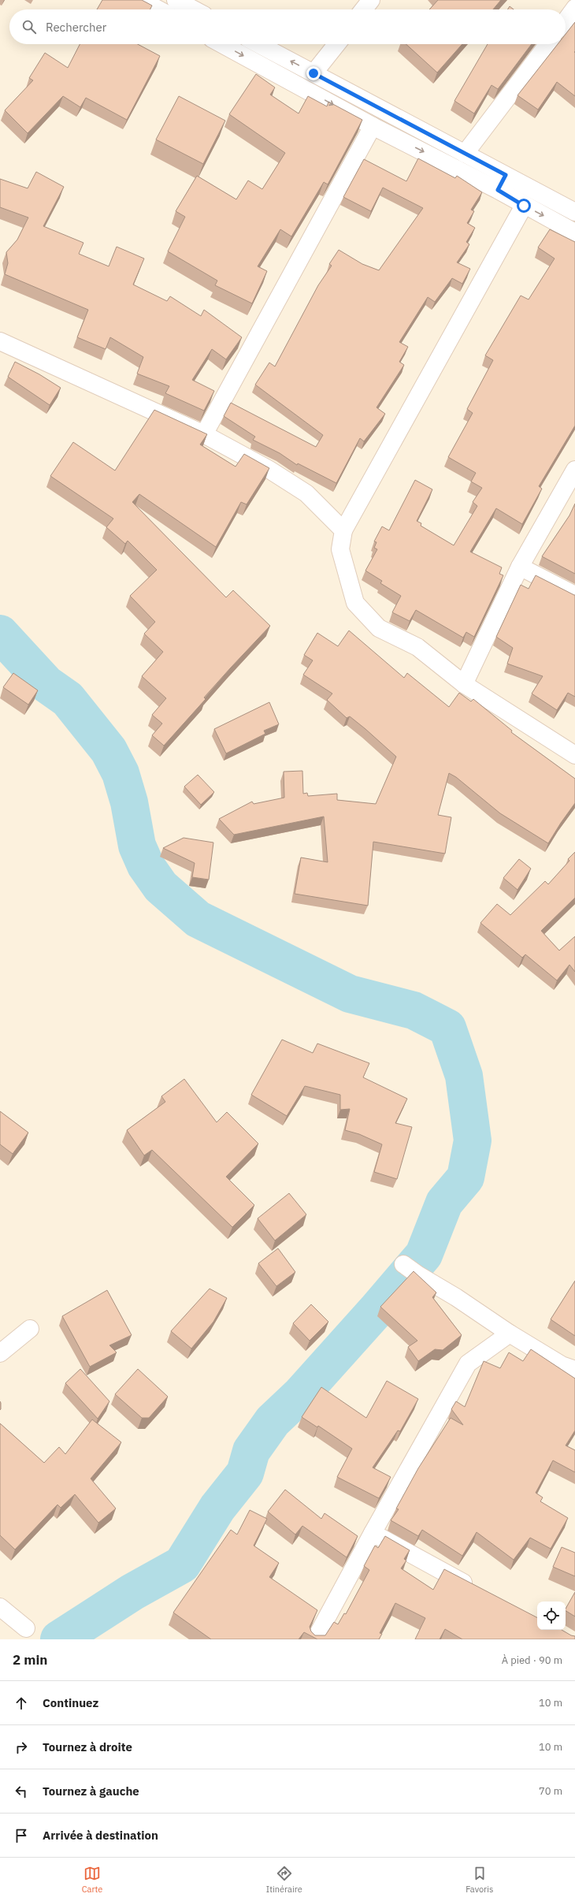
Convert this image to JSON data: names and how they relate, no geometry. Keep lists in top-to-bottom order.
{
  "page": {
    "search": "Rechercher",
    "heading": ["2 min", "À pied · 90 m"],
    "list": [
      ["Continuez", "10 m"],
      ["Tournez à droite", "10 m"],
      ["Tournez à gauche", "70 m"],
      "Arrivée à destination"
    ],
    "nav": ["Carte", "Itinéraire", "Favoris"]
  }
}
